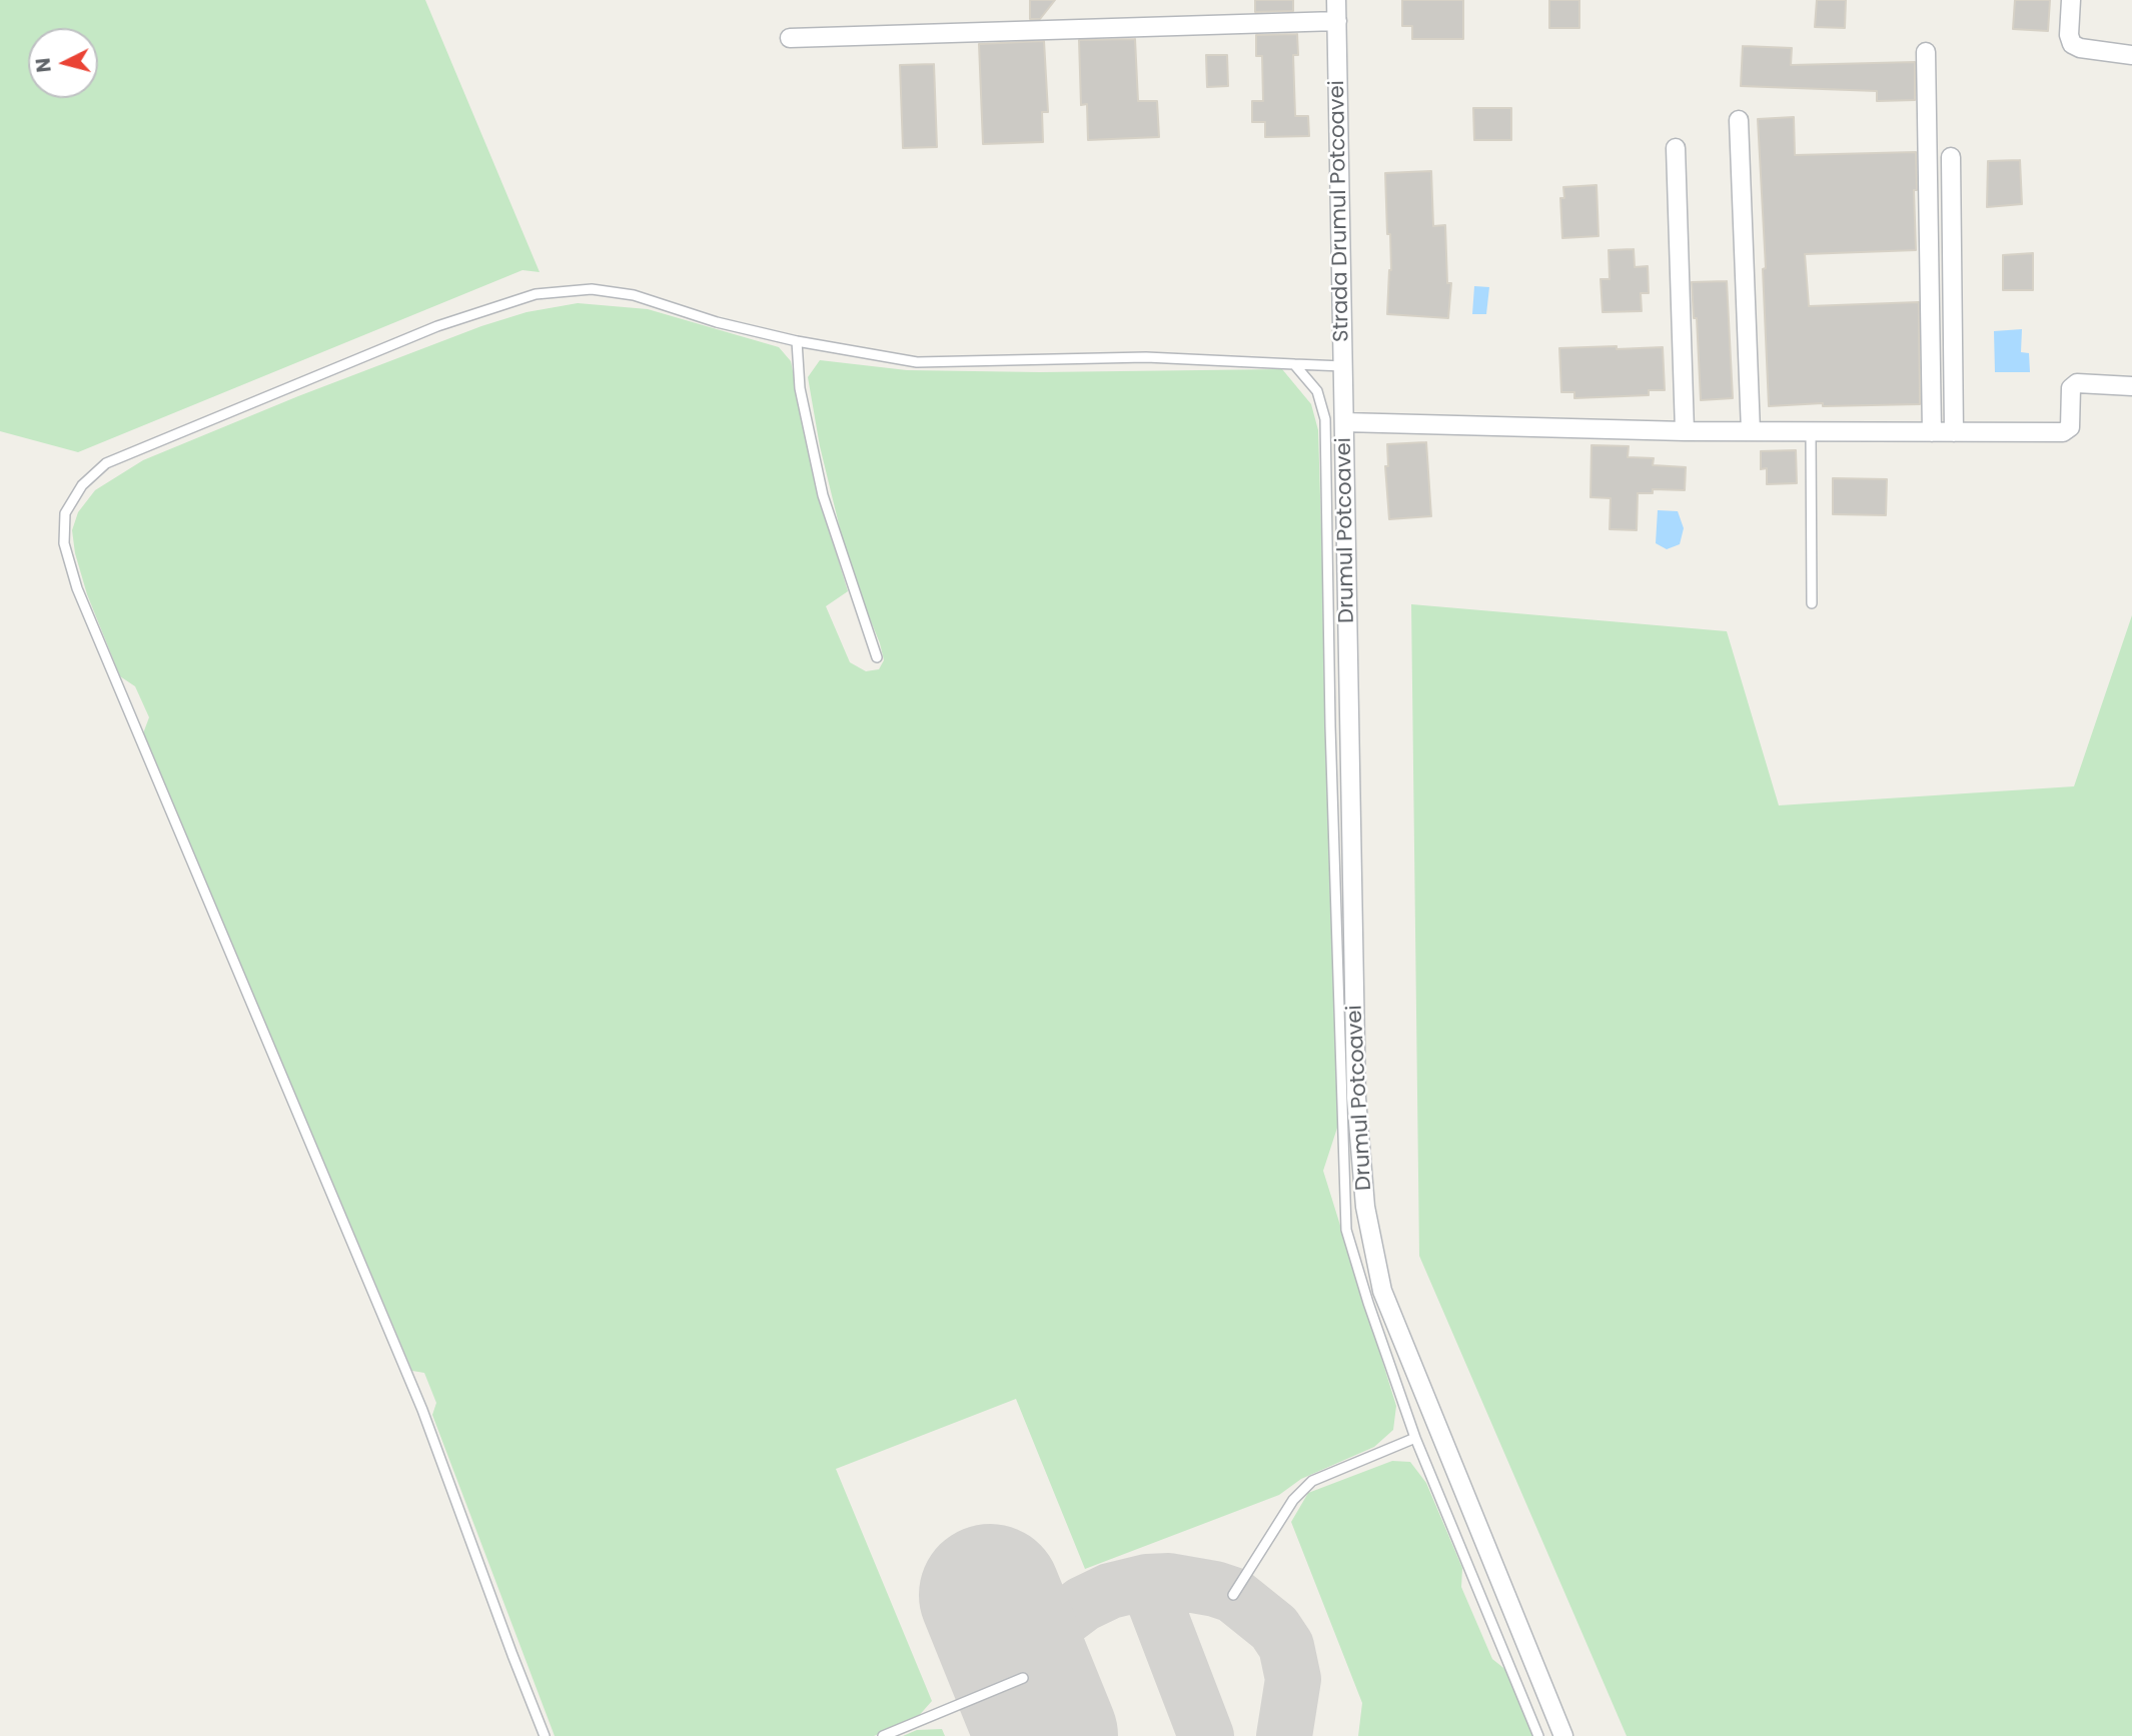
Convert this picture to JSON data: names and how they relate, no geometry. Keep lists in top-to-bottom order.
{
  "streets": {
    "street": ["Strada Drumul Potcoavei", "Drumul Potcoavei"]
  },
  "crossings": [
    ["Strada Drumul Potcoavei", "Drumul Potcoavei"]
  ],
  "north": "left"
}
